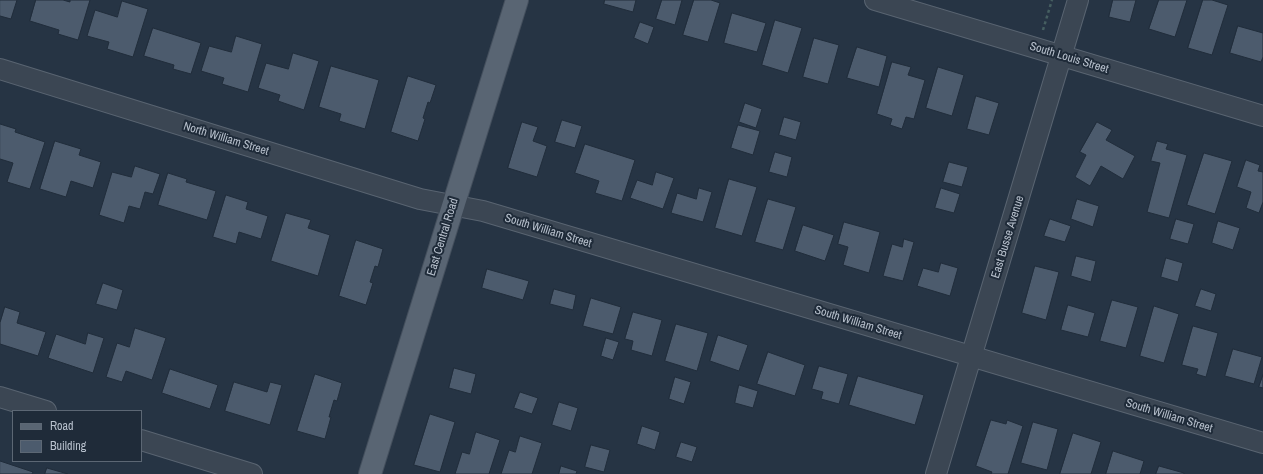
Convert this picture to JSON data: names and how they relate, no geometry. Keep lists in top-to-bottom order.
{
  "streets": {
    "main road": ["East Central Road"],
    "street": [
      "South Louis Street",
      "North William Street",
      "South William Street",
      "East Busse Avenue"
    ]
  },
  "crossings": [
    ["South Louis Street", "East Busse Avenue"],
    ["North William Street", "South William Street"],
    ["North William Street", "East Central Road"],
    ["South William Street", "East Central Road"],
    ["South William Street", "East Busse Avenue"]
  ],
  "legend": ["Road", "Building"]
}
